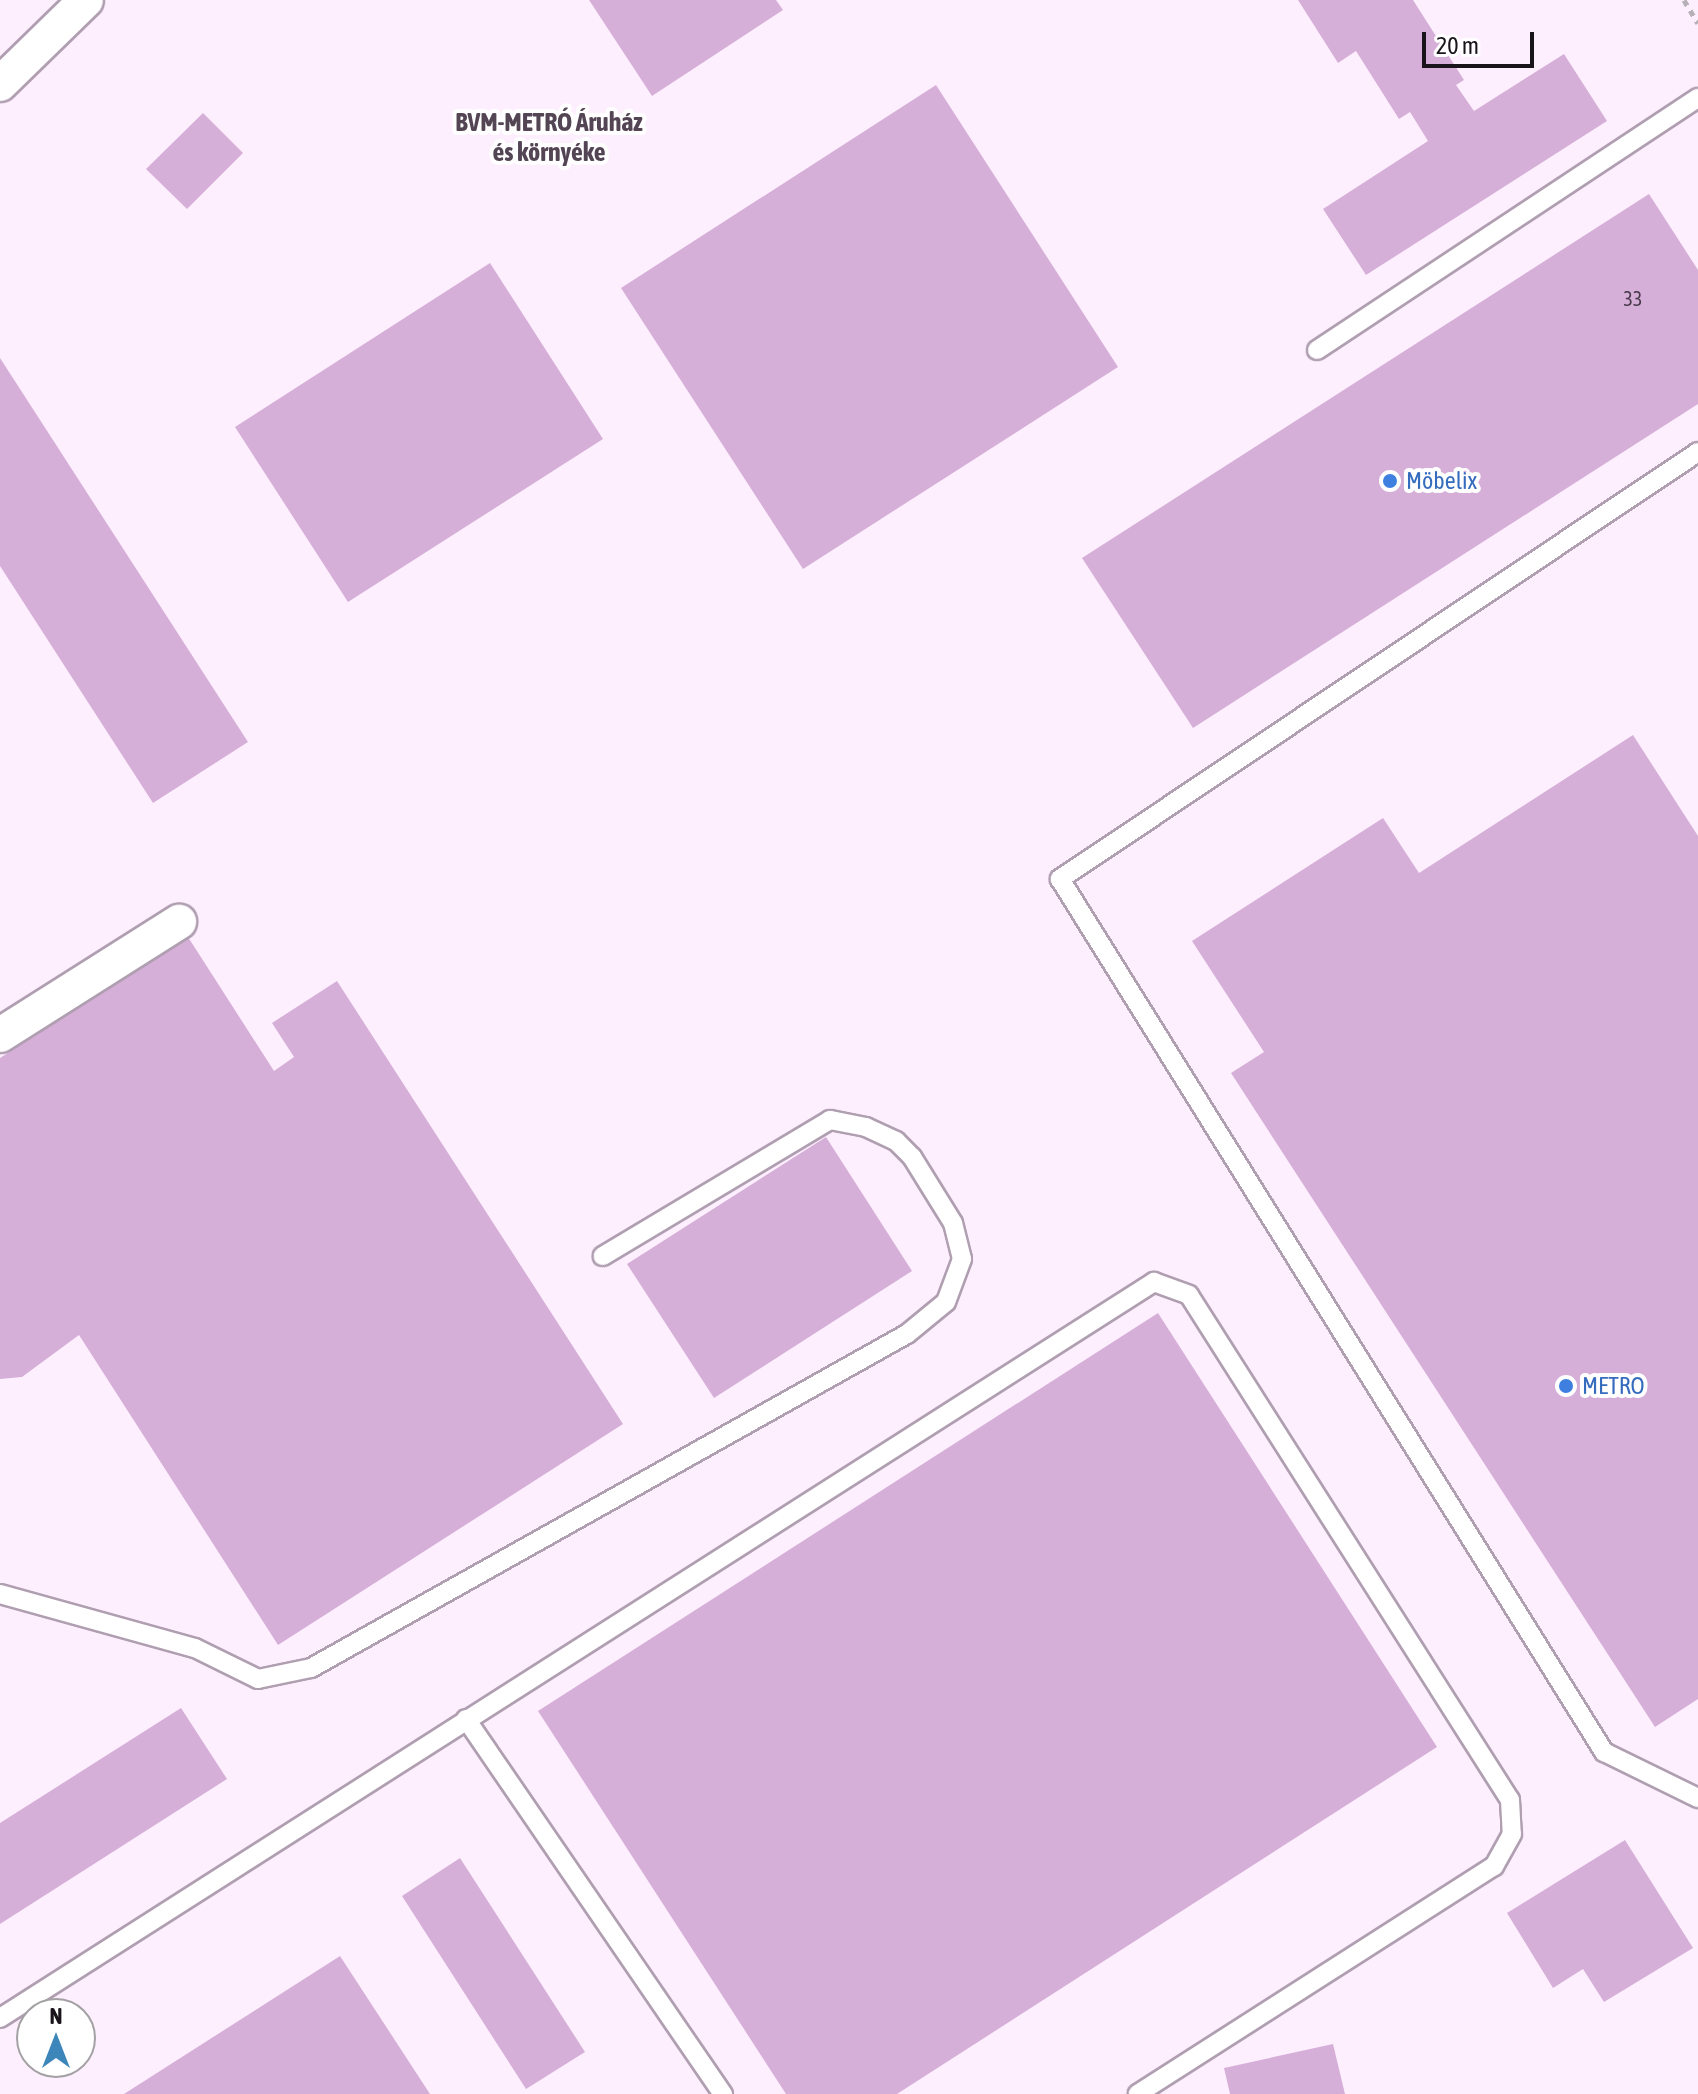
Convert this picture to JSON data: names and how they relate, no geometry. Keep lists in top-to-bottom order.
{
  "districts": ["BVM-METRÓ Áruház és környéke"],
  "places": ["Möbelix", "METRO"],
  "house_numbers": ["33"],
  "scale_bar": "20 m",
  "north": "top"
}
